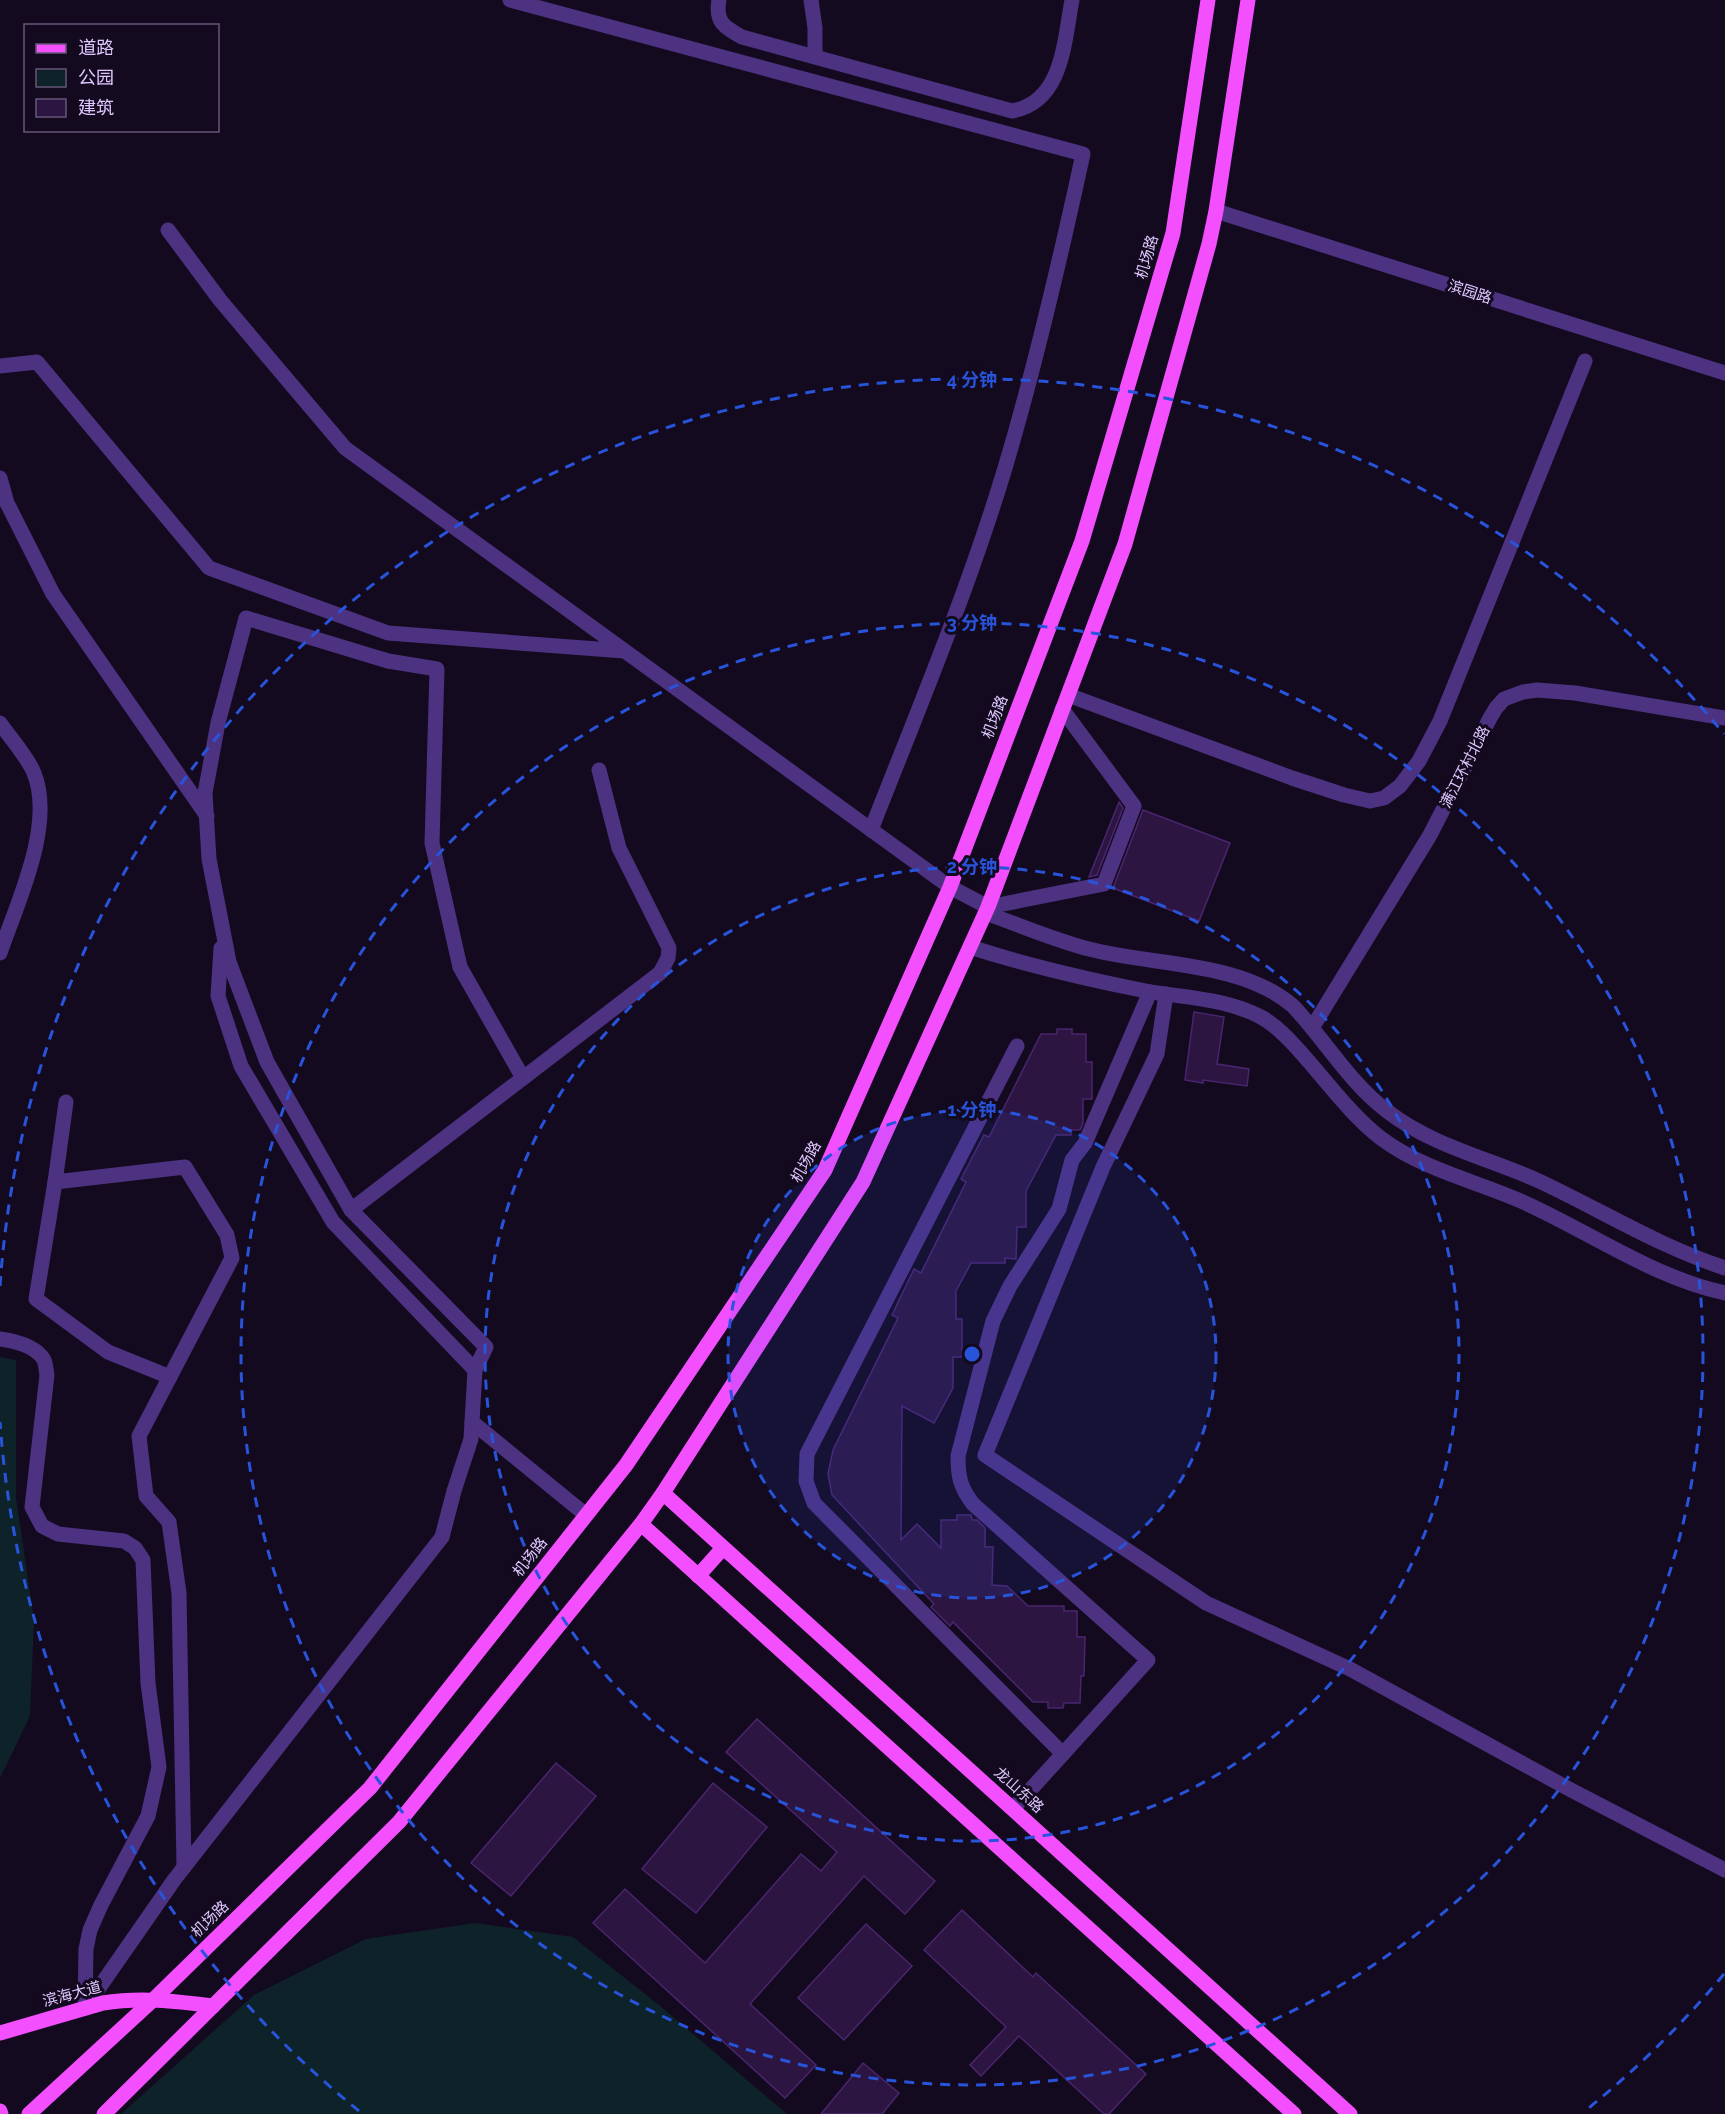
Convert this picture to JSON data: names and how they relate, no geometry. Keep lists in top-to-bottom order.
{
  "streets": {
    "main road": ["机场路", "龙山东路", "滨海大道"],
    "street": ["滨园路", "满江环村北路"]
  },
  "crossings": [
    ["机场路", "滨海大道"]
  ],
  "legend": ["道路", "公园", "建筑"],
  "rings": [
    "4 分钟",
    "3 分钟",
    "2 分钟",
    "1 分钟"
  ]
}
